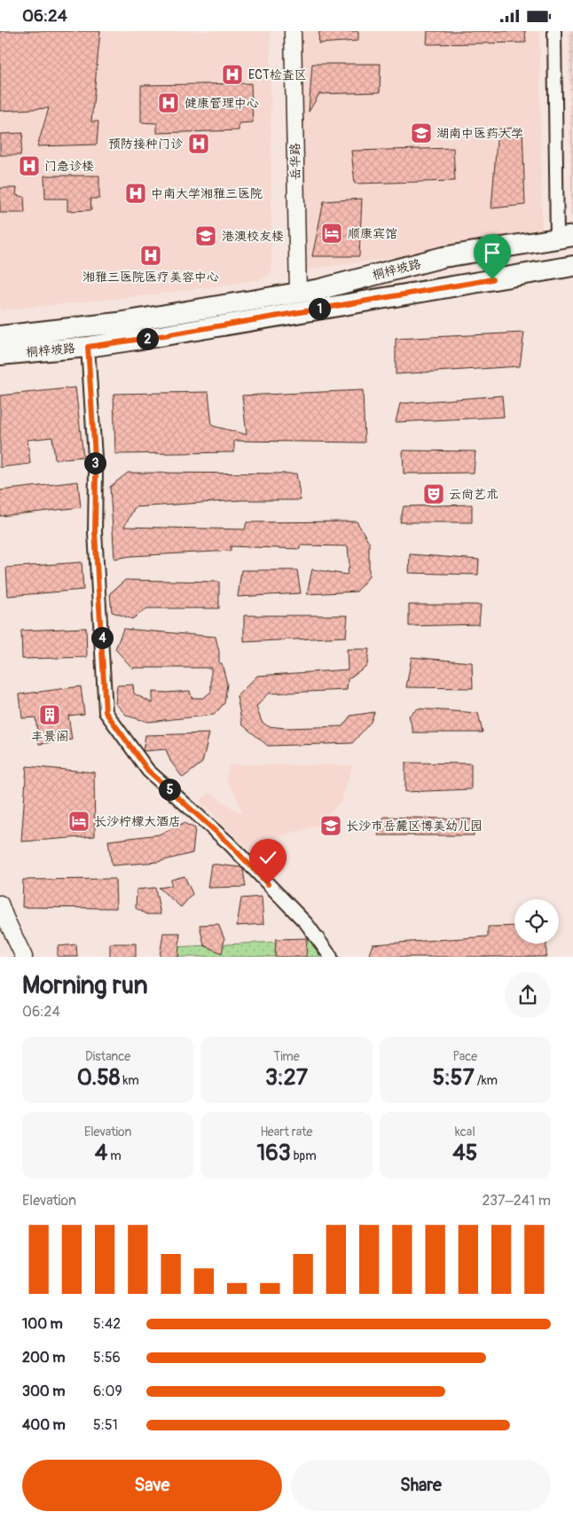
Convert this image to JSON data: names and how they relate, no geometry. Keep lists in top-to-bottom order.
{
  "streets": {
    "main road": ["桐梓坡路"],
    "street": ["岳华路"]
  },
  "crossings": [
    ["岳华路", "桐梓坡路"]
  ],
  "places": {
    "hospital": [
      "ECT检查区",
      "健康管理中心",
      "预防接种门诊",
      "门急诊楼",
      "中南大学湘雅三医院",
      "湘雅三医院医疗美容中心"
    ],
    "school or university": ["湖南中医药大学", "港澳校友楼", "长沙市岳麓区博美幼儿园"],
    "hotel": ["顺康宾馆", "长沙柠檬大酒店"],
    "theatre": ["云尚艺术"],
    "building": ["丰景阁"]
  },
  "page": {
    "status": "06:24",
    "pins": [
      "1",
      "2",
      "3",
      "4",
      "5"
    ],
    "heading": ["Morning run", "06:24"],
    "stats": [
      ["Distance", "0.58 km"],
      ["Time", "3:27"],
      ["Pace", "5:57 /km"],
      ["Elevation", "4 m"],
      ["Heart rate", "163 bpm"],
      ["kcal", "45"]
    ],
    "chart": ["Elevation", "237–241 m"],
    "list": [
      {
        "name": "100 m",
        "note": "5:42"
      },
      {
        "name": "200 m",
        "note": "5:56"
      },
      {
        "name": "300 m",
        "note": "6:09"
      },
      {
        "name": "400 m",
        "note": "5:51"
      }
    ],
    "buttons": ["Save", "Share"]
  }
}
